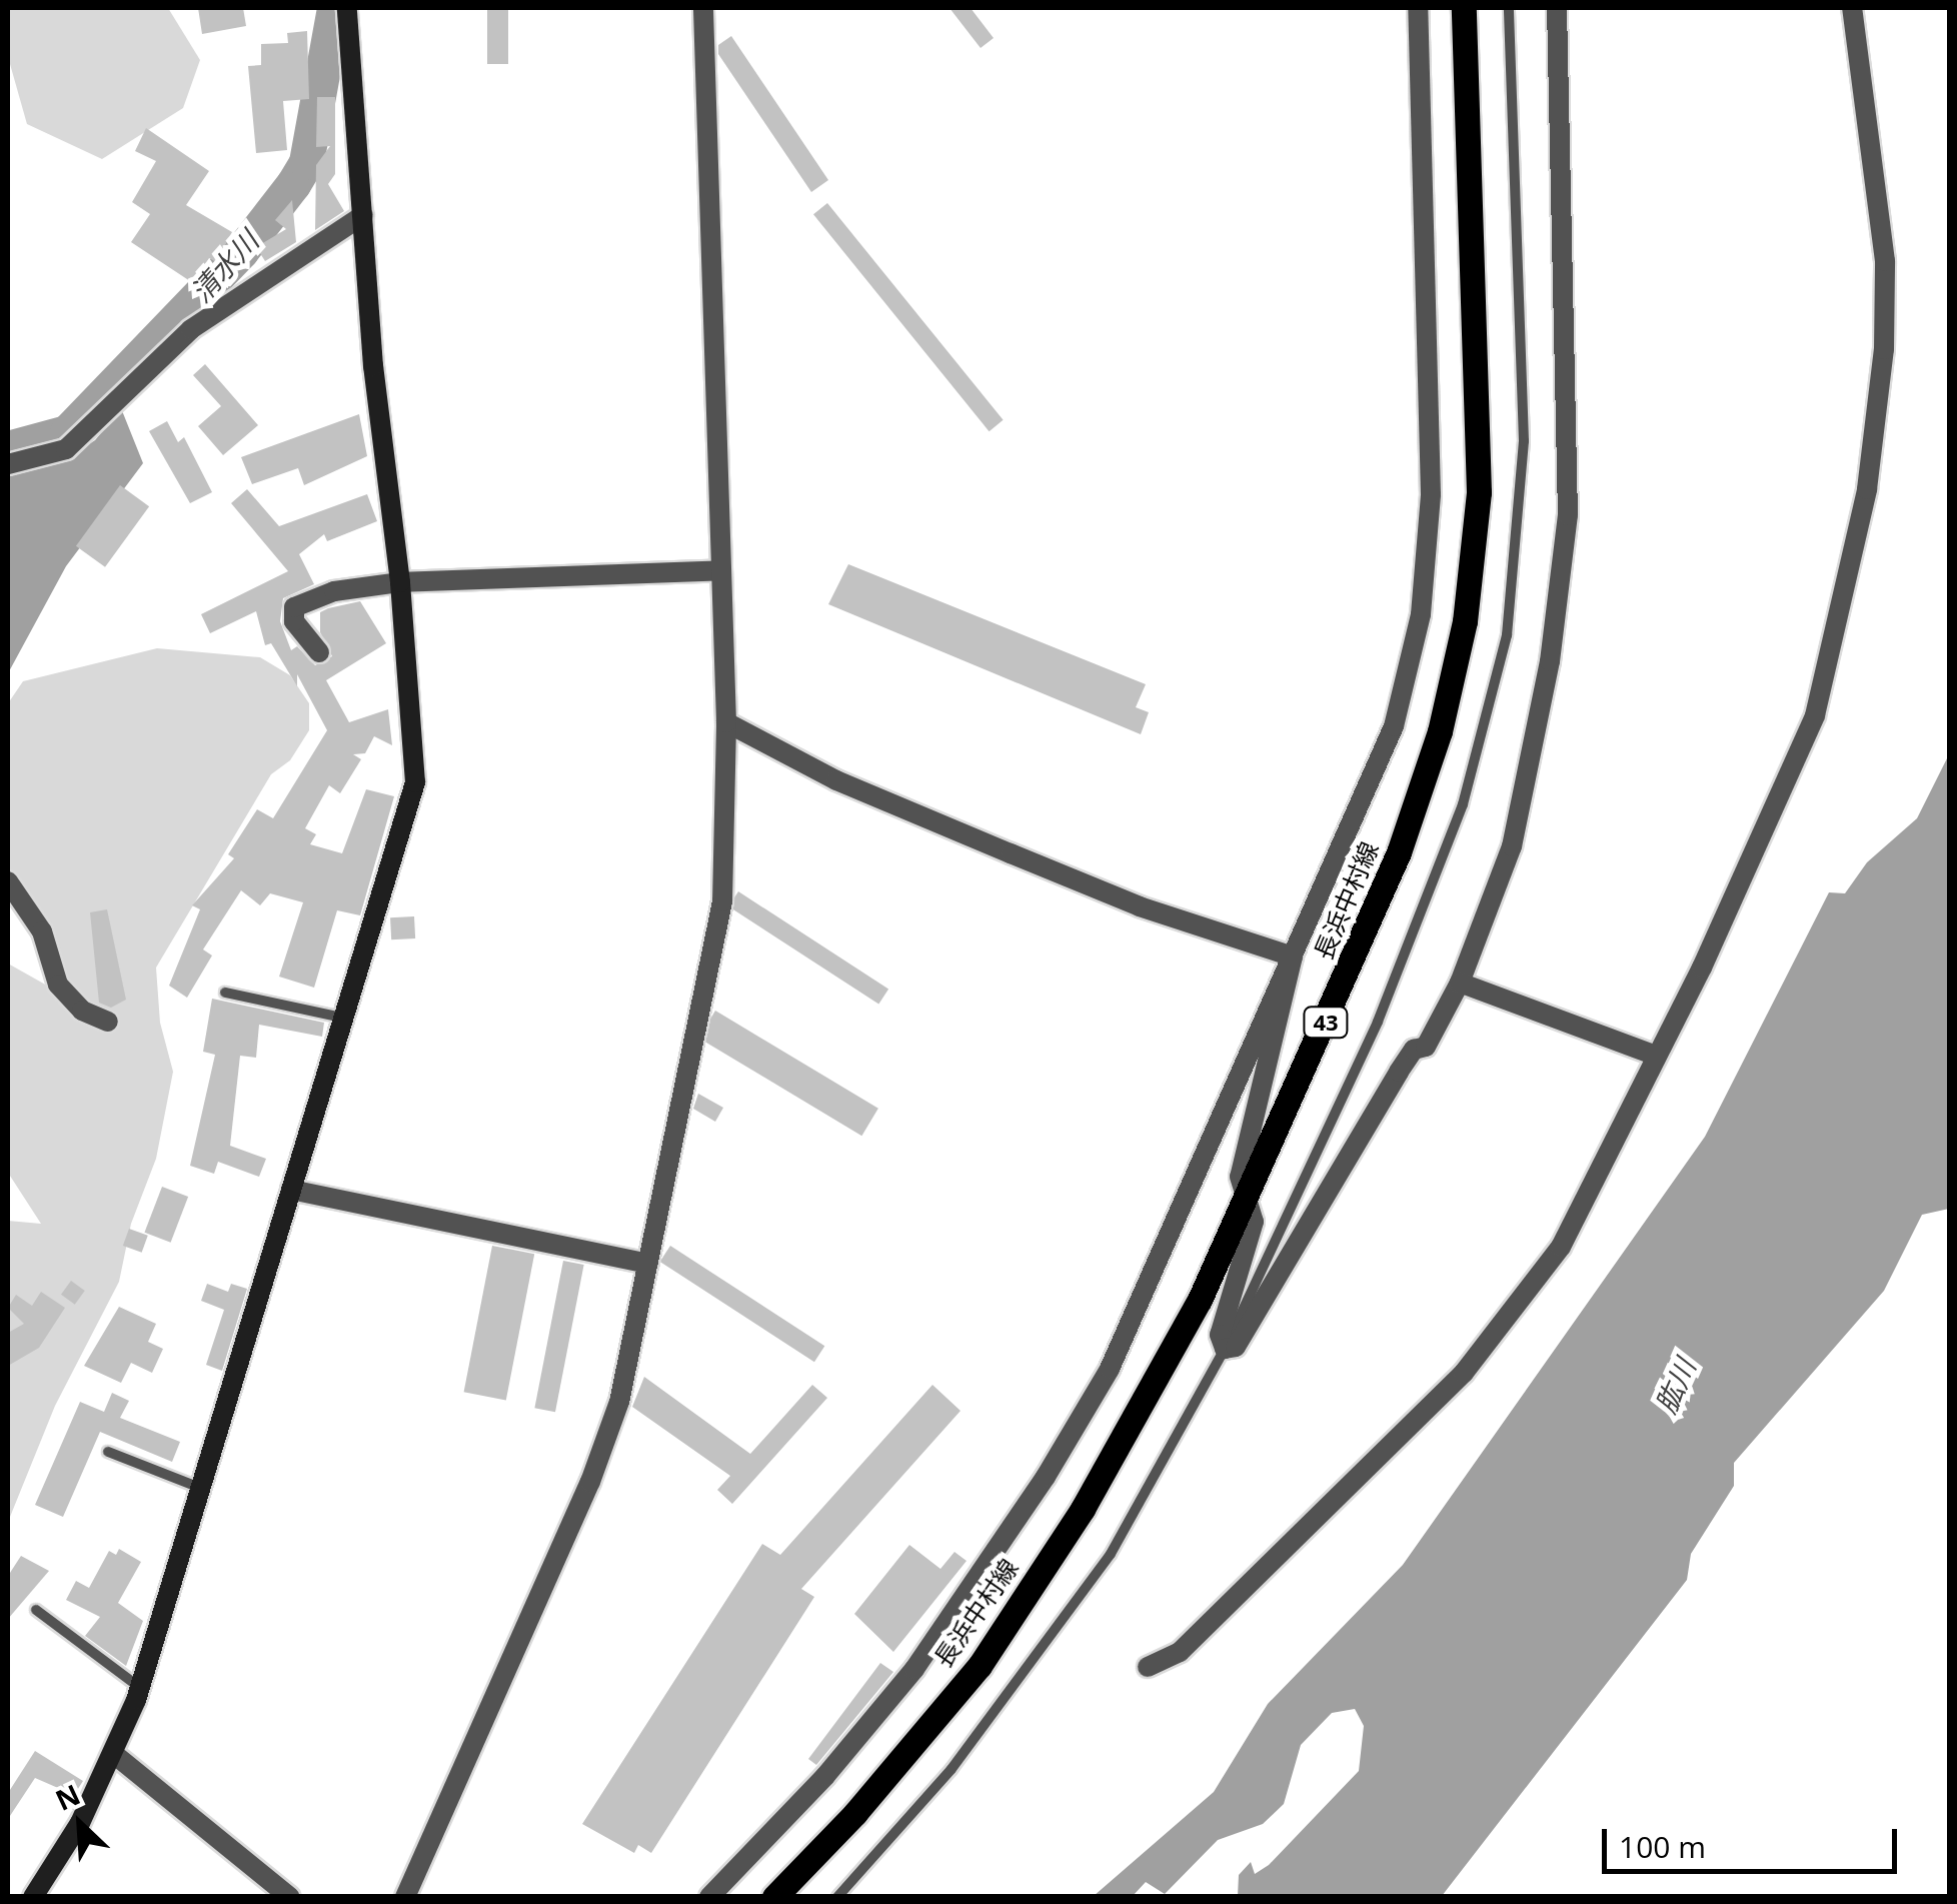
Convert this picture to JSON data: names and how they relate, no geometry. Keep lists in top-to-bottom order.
{
  "streets": {
    "main road": ["長浜中村線", "43"]
  },
  "water": ["清水川", "肱川"],
  "scale_bar": "100 m",
  "north": "top left"
}
